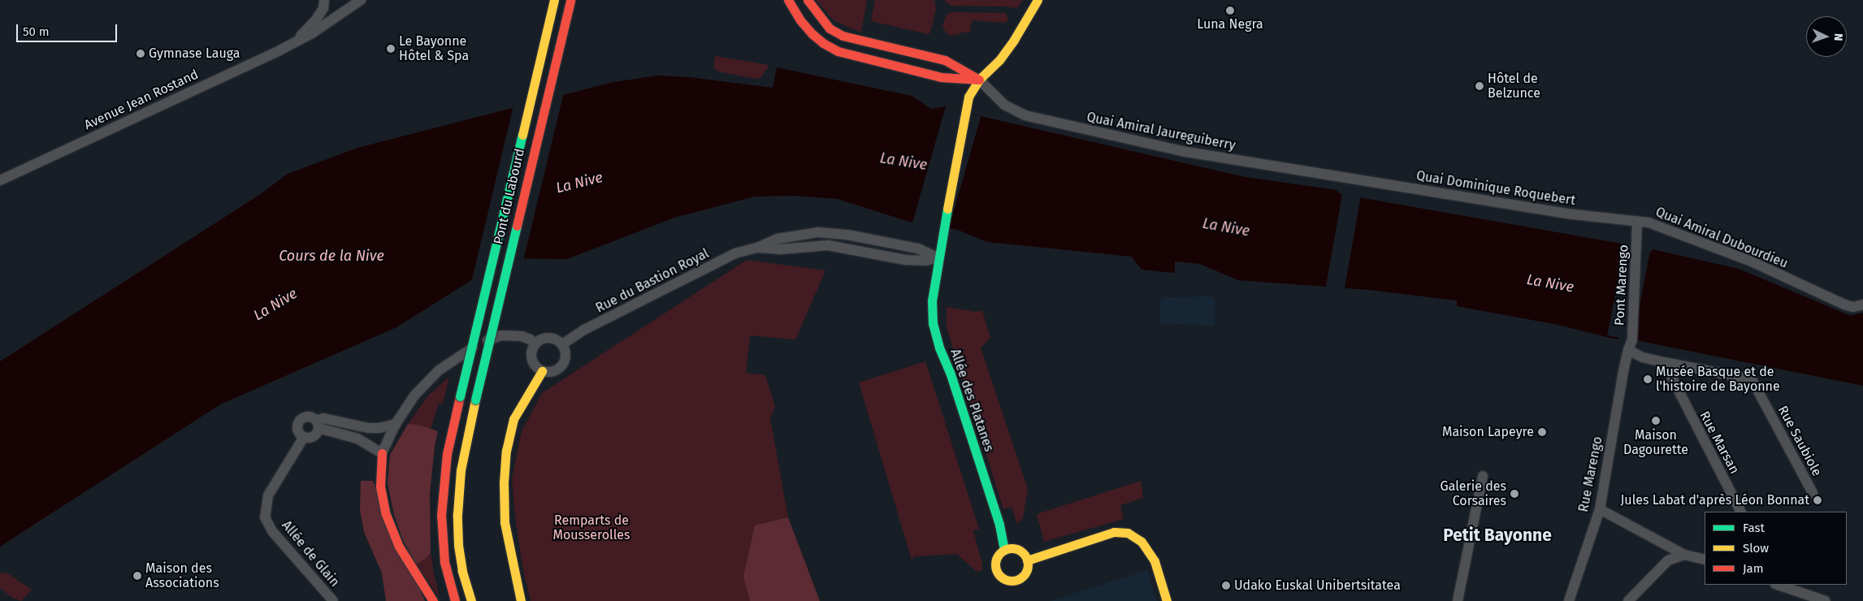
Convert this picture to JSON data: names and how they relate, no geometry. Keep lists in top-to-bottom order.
{
  "streets": {
    "main road": ["Pont du Labourd", "Allée des Platanes"],
    "street": [
      "Avenue Jean Rostand",
      "Quai Amiral Jaureguiberry",
      "Quai Dominique Roquebert",
      "Quai Amiral Dubourdieu",
      "Rue du Bastion Royal",
      "Pont Marengo",
      "Rue Saubiole",
      "Rue Marsan",
      "Rue Marengo",
      "Allée de Glain"
    ]
  },
  "crossings": [
    ["Quai Amiral Jaureguiberry", "Quai Dominique Roquebert"],
    ["Quai Amiral Jaureguiberry", "Allée des Platanes"],
    ["Quai Dominique Roquebert", "Quai Amiral Dubourdieu"],
    ["Quai Dominique Roquebert", "Pont Marengo"],
    ["Quai Amiral Dubourdieu", "Pont Marengo"],
    ["Rue du Bastion Royal", "Allée des Platanes"],
    ["Pont Marengo", "Rue Marengo"],
    ["Rue Saubiole", "Rue Marsan"]
  ],
  "districts": ["Petit Bayonne"],
  "water": ["La Nive", "Cours de la Nive"],
  "parks": ["Remparts de Mousserolles"],
  "places": [
    "Luna Negra",
    "Le Bayonne Hôtel & Spa",
    "Gymnase Lauga",
    "Hôtel de Belzunce",
    "Musée Basque et de l'histoire de Bayonne",
    "Maison Dagourette",
    "Maison Lapeyre",
    "Galerie des Corsaires",
    "Jules Labat d'après Léon Bonnat",
    "Maison des Associations",
    "Udako Euskal Unibertsitatea"
  ],
  "legend": ["Fast", "Slow", "Jam"],
  "scale_bar": "50 m",
  "north": "right"
}
